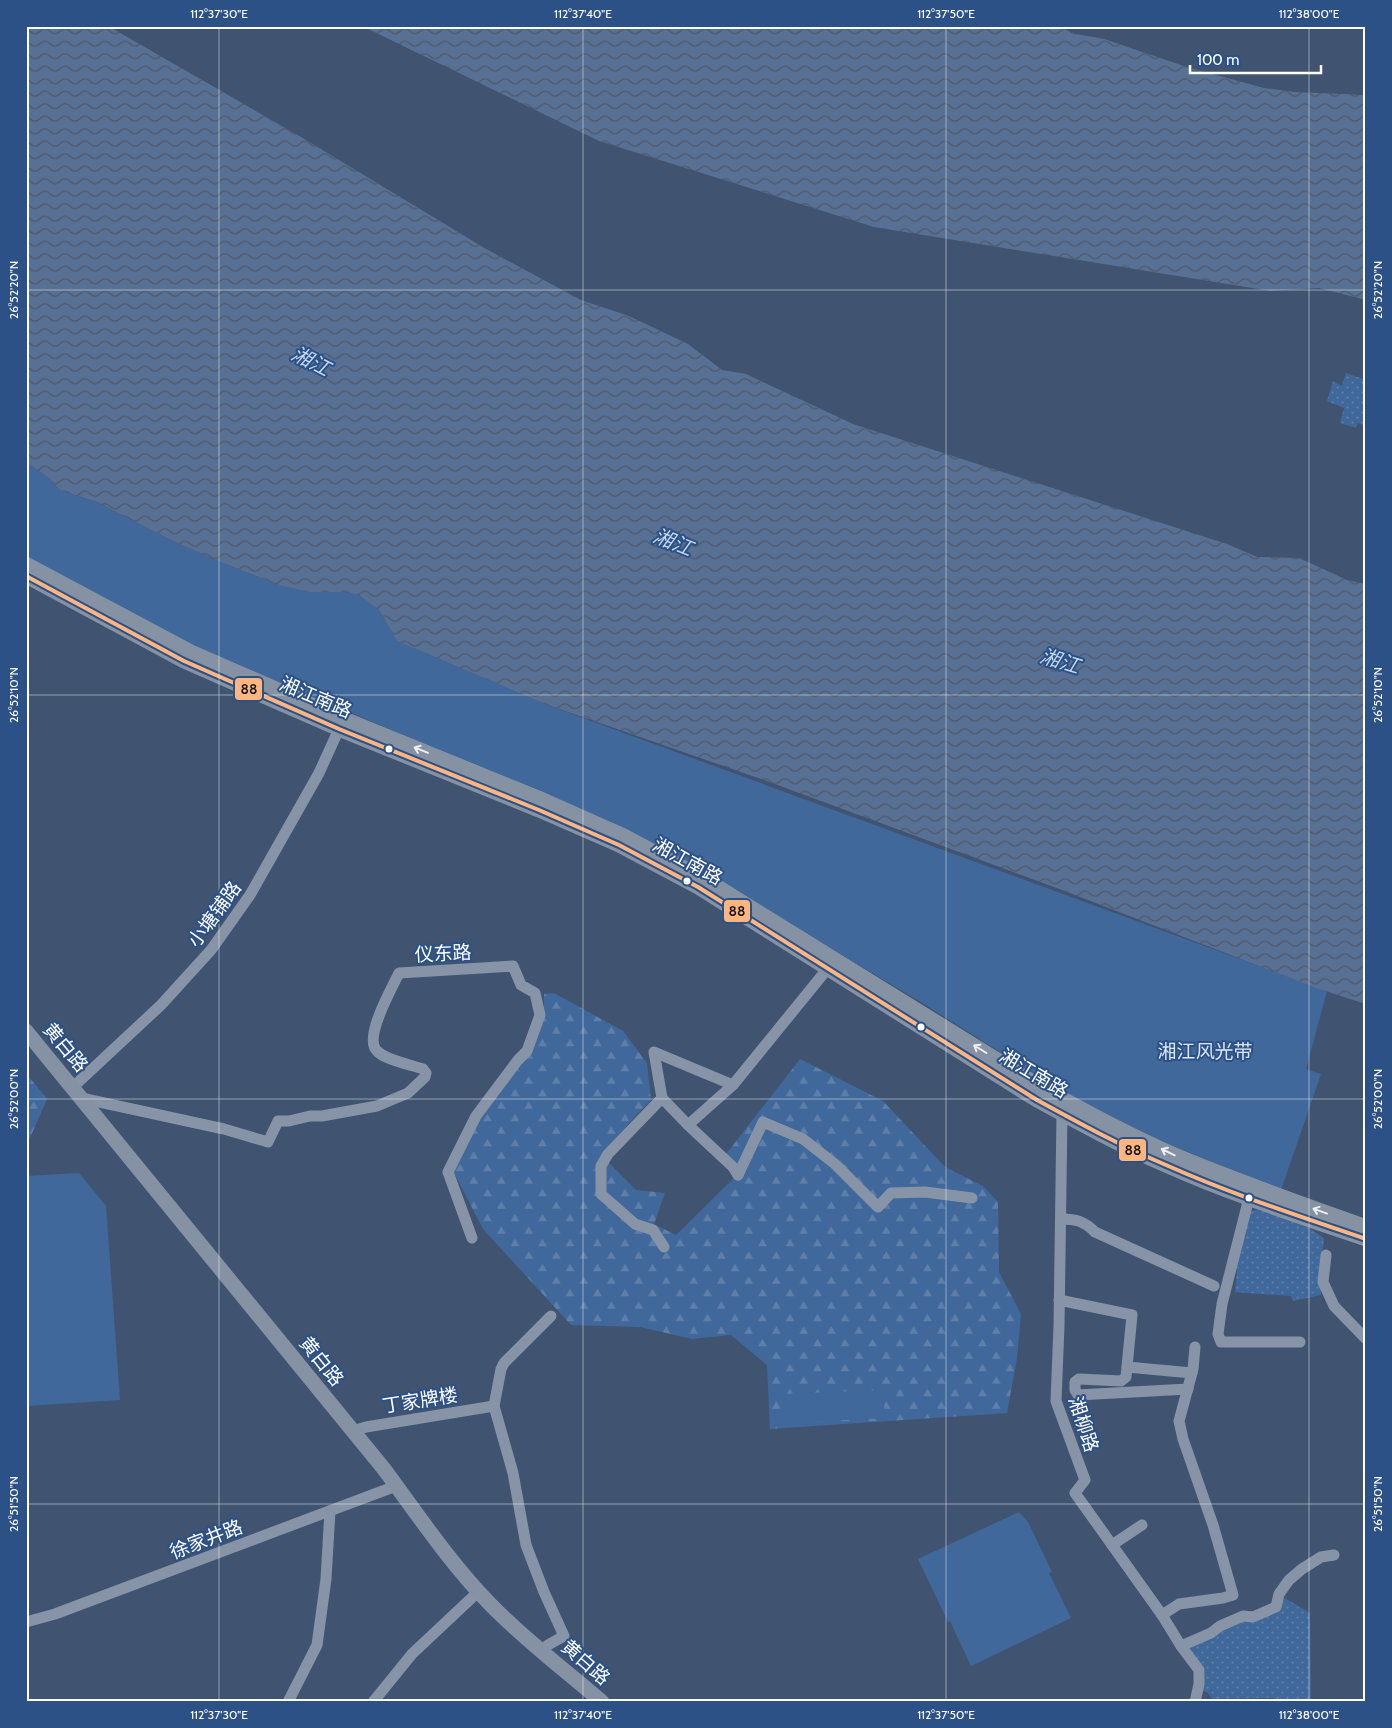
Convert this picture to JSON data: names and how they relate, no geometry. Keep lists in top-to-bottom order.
{
  "streets": {
    "main road": ["湘江南路", "黄白路"],
    "street": [
      "小塘铺路",
      "仪东路",
      "丁家牌楼",
      "湘柳路",
      "徐家井路"
    ]
  },
  "crossings": [
    ["湘江南路", "小塘铺路"],
    ["湘江南路", "湘柳路"],
    ["小塘铺路", "仪东路"],
    ["小塘铺路", "黄白路"],
    ["仪东路", "黄白路"],
    ["黄白路", "丁家牌楼"],
    ["黄白路", "徐家井路"]
  ],
  "water": ["湘江"],
  "parks": ["湘江风光带"],
  "lines": ["transit line 88"],
  "scale_bar": "100 m",
  "coordinates": [
    "112°37'30\"E",
    "112°37'40\"E",
    "112°37'50\"E",
    "112°38'00\"E",
    "26°52'20\"N",
    "26°52'10\"N",
    "26°52'00\"N",
    "26°51'50\"N"
  ]
}
